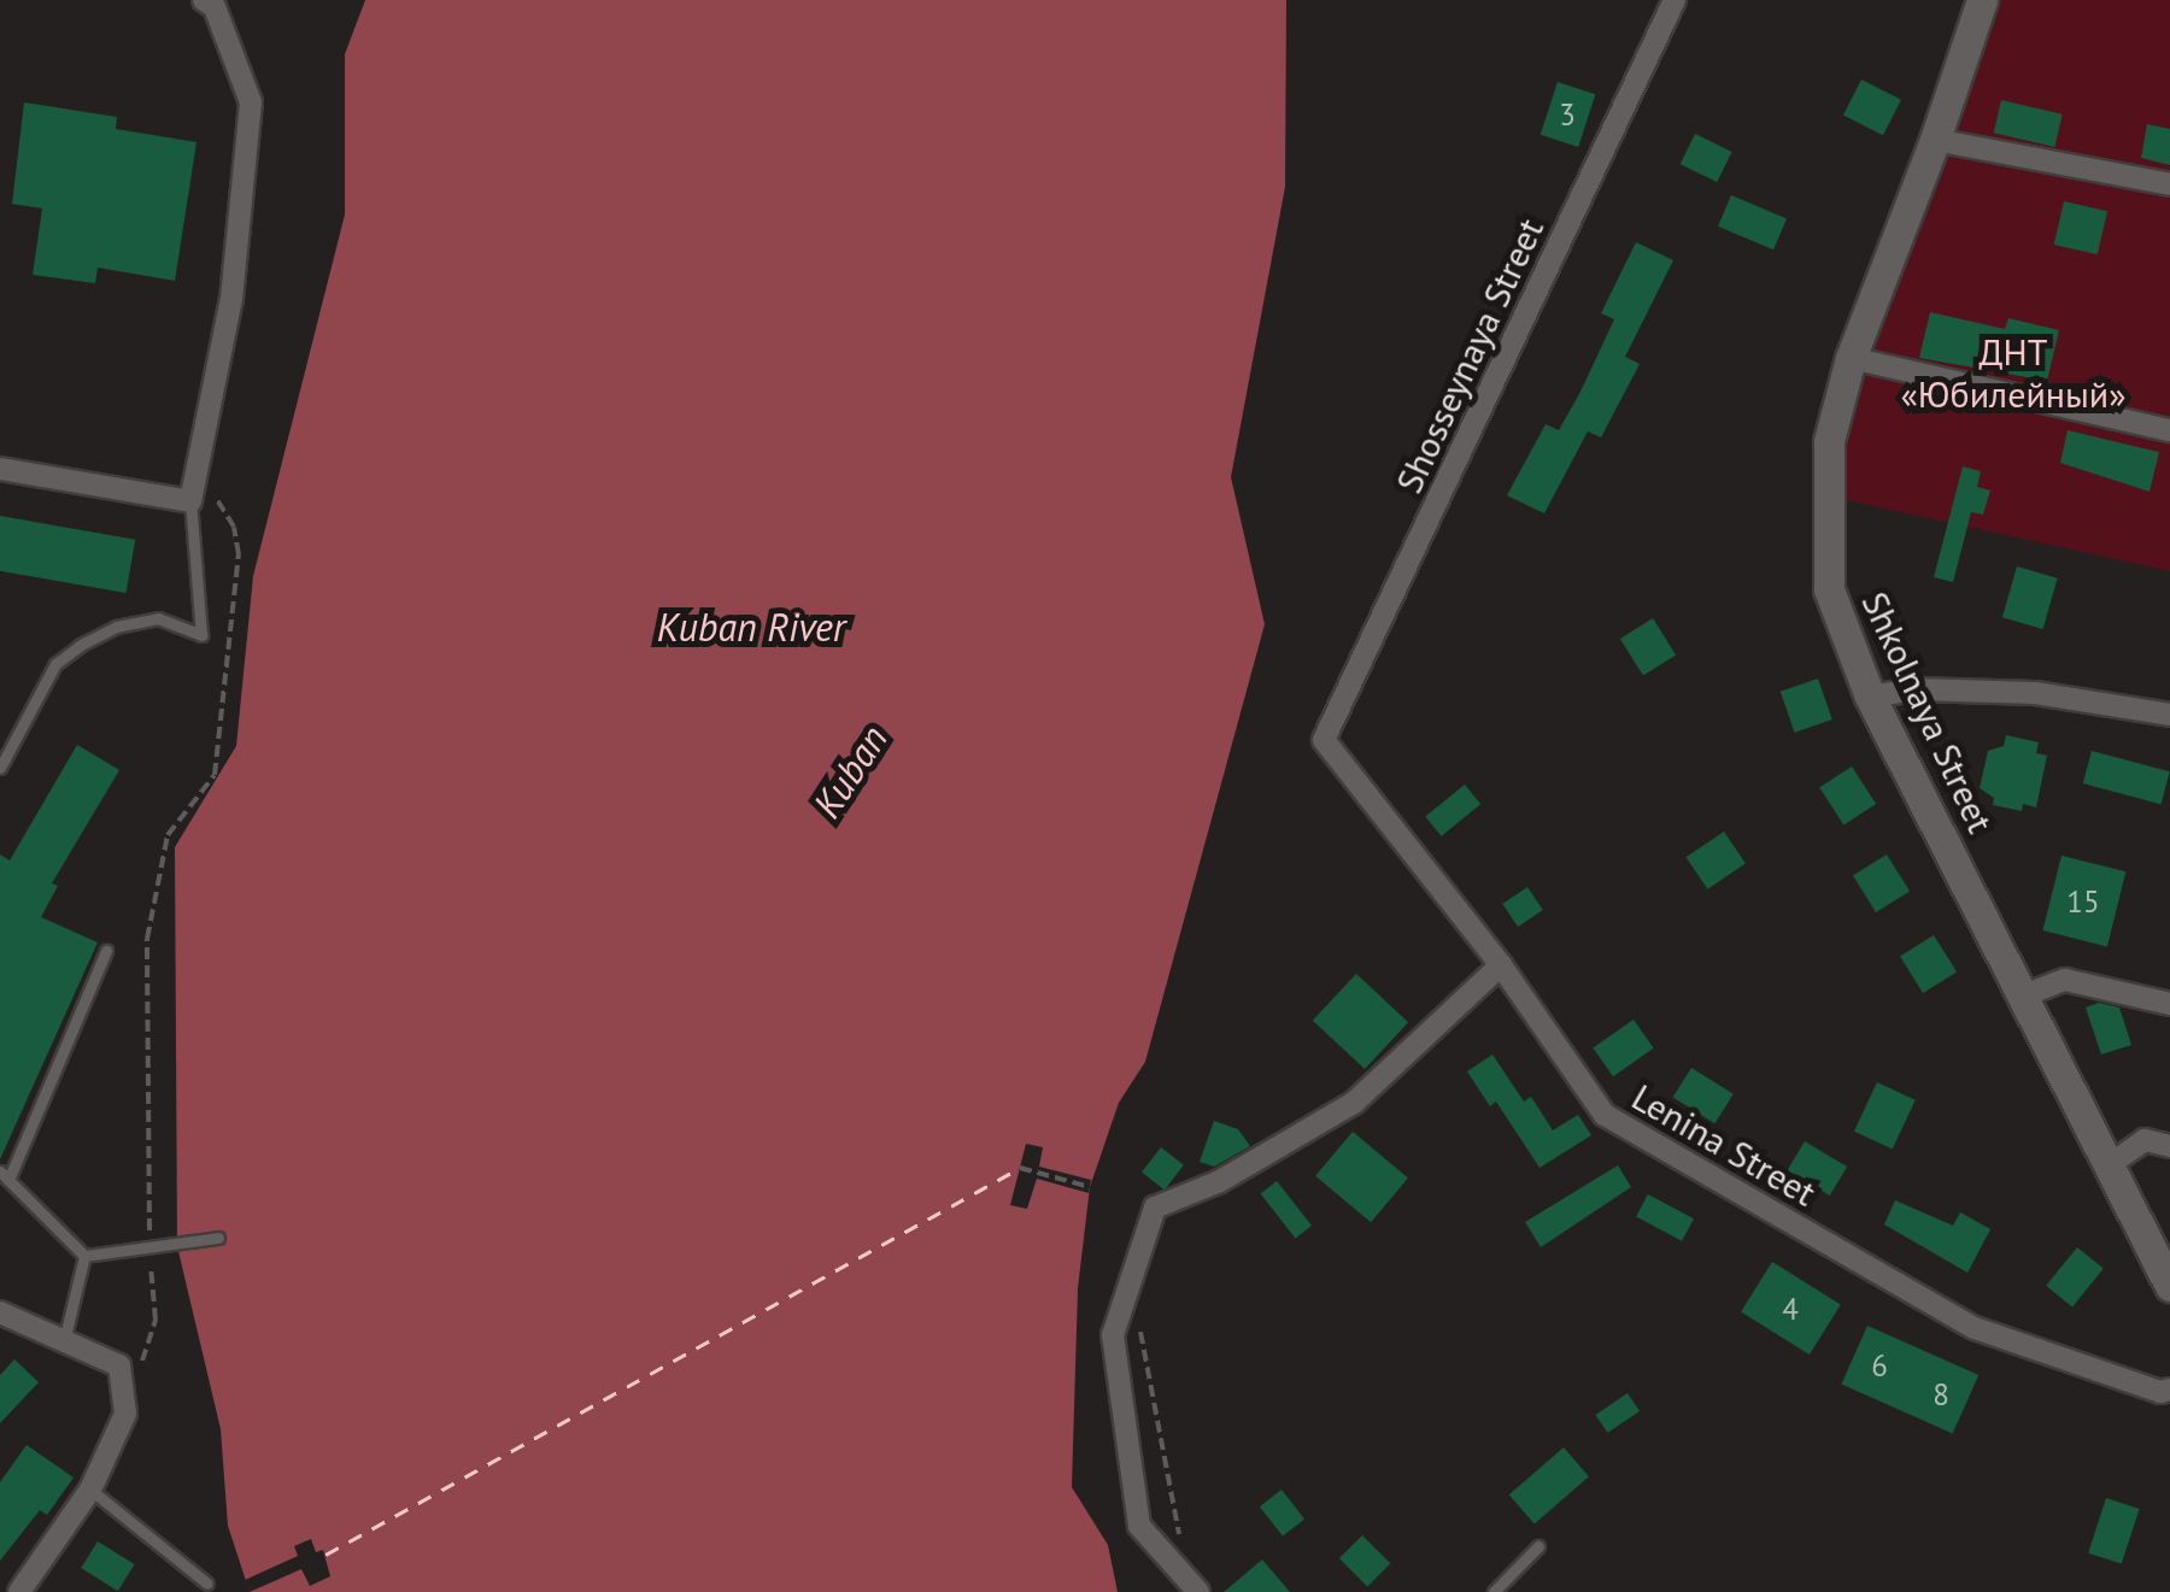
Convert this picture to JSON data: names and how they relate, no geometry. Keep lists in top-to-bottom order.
{
  "streets": {
    "street": ["Shosseynaya Street", "Shkolnaya Street", "Lenina Street"]
  },
  "crossings": [
    ["Shosseynaya Street", "Lenina Street"]
  ],
  "water": ["Kuban River", "Kuban"],
  "parks": ["ДНТ «Юбилейный»"],
  "house_numbers": [
    "3",
    "15",
    "4",
    "6",
    "8"
  ]
}
